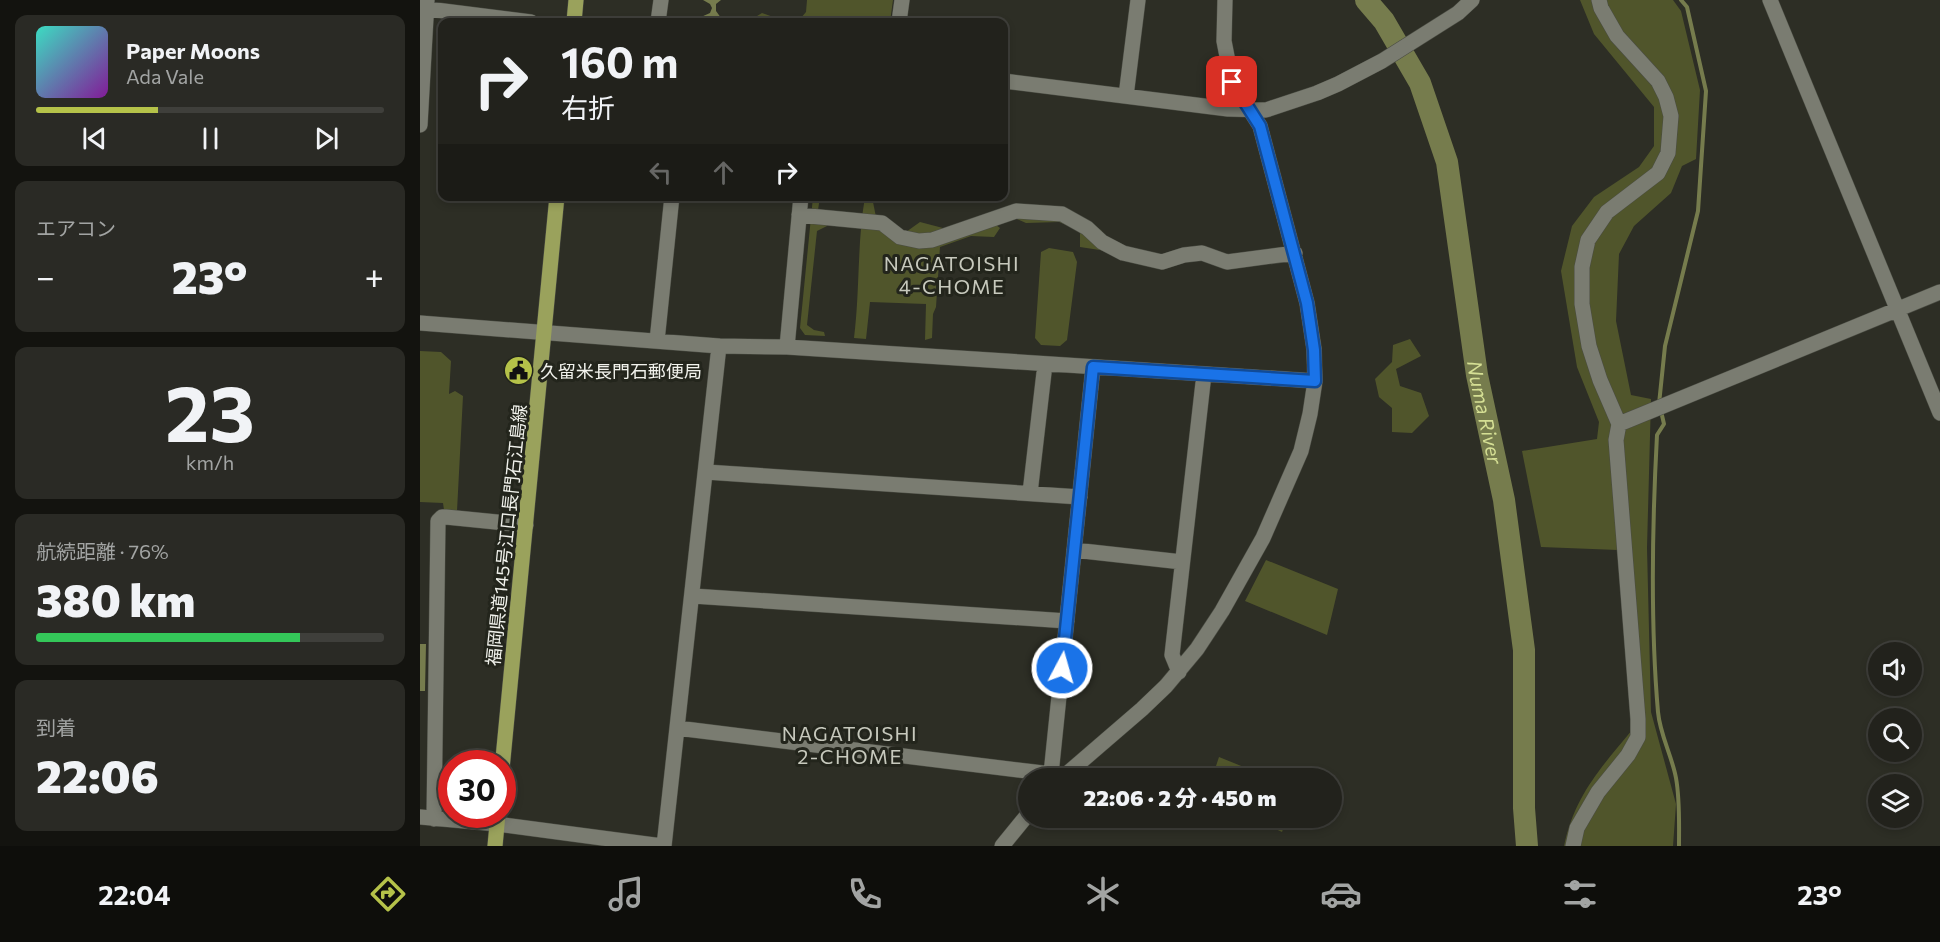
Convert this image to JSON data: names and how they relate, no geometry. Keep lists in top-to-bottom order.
{
  "streets": {
    "main road": ["福岡県道145号江口長門石江島線"]
  },
  "districts": ["NAGATOISHI 4-CHOME", "NAGATOISHI 2-CHOME"],
  "water": ["Numa River"],
  "places": {
    "public building": ["久留米長門石郵便局"]
  },
  "page": {
    "turn": ["160 m", "右折"],
    "song": ["Paper Moons", "Ada Vale"],
    "tile": [
      "エアコン",
      ["23", "km/h"],
      ["航続距離 · 76%", "380 km"],
      ["到着", "22:06"]
    ],
    "heat": ["−", "23°", "+"],
    "limit": "30",
    "trip": "22:06 · 2 分 · 450 m",
    "tabs": ["22:04", "23°"]
  }
}
